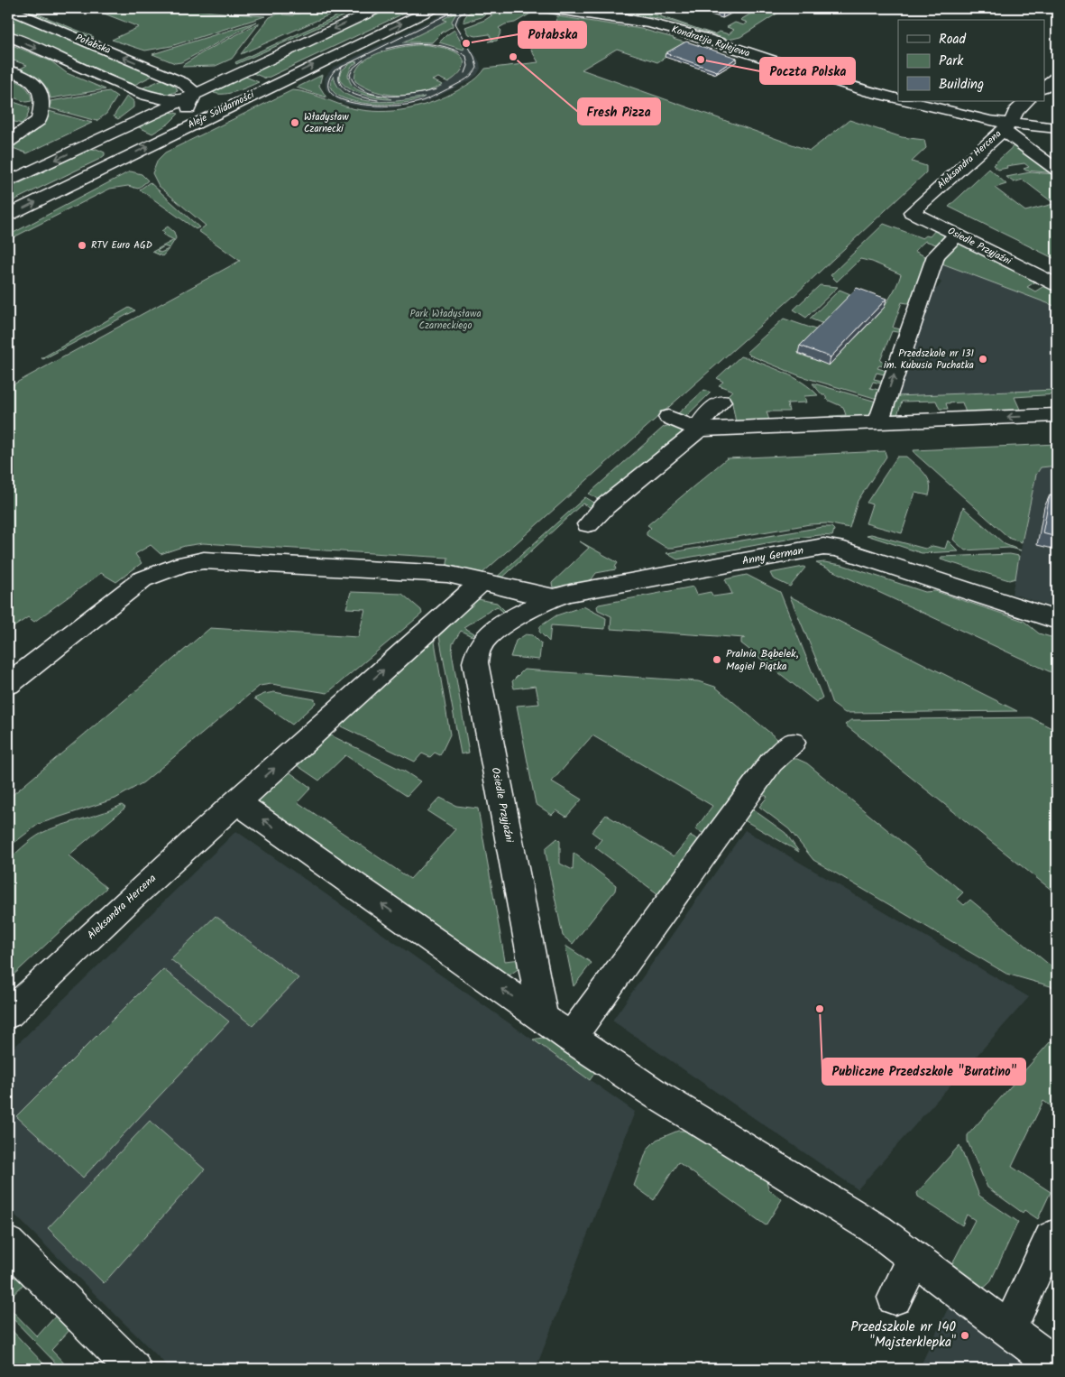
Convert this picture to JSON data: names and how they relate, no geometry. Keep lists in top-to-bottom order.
{
  "streets": {
    "street": [
      "Kondratija Rylejewa",
      "Połabska",
      "Aleje Solidarności",
      "Aleksandra Hercena",
      "Osiedle Przyjaźni",
      "Anny German"
    ]
  },
  "crossings": [
    ["Aleksandra Hercena", "Osiedle Przyjaźni"],
    ["Aleksandra Hercena", "Anny German"],
    ["Osiedle Przyjaźni", "Anny German"]
  ],
  "one_way": ["Aleksandra Hercena"],
  "parks": ["Park Władysława Czarneckiego"],
  "places": [
    "Połabska",
    "Fresh Pizza",
    "Poczta Polska",
    "Władysław Czarnecki",
    "RTV Euro AGD",
    "Przedszkole nr 131 im. Kubusia Puchatka",
    "Pralnia Bąbelek, Magiel Piątka",
    "Publiczne Przedszkole \"Buratino\"",
    "Przedszkole nr 140 \"Majsterklepka\""
  ],
  "legend": ["Road", "Park", "Building"]
}
